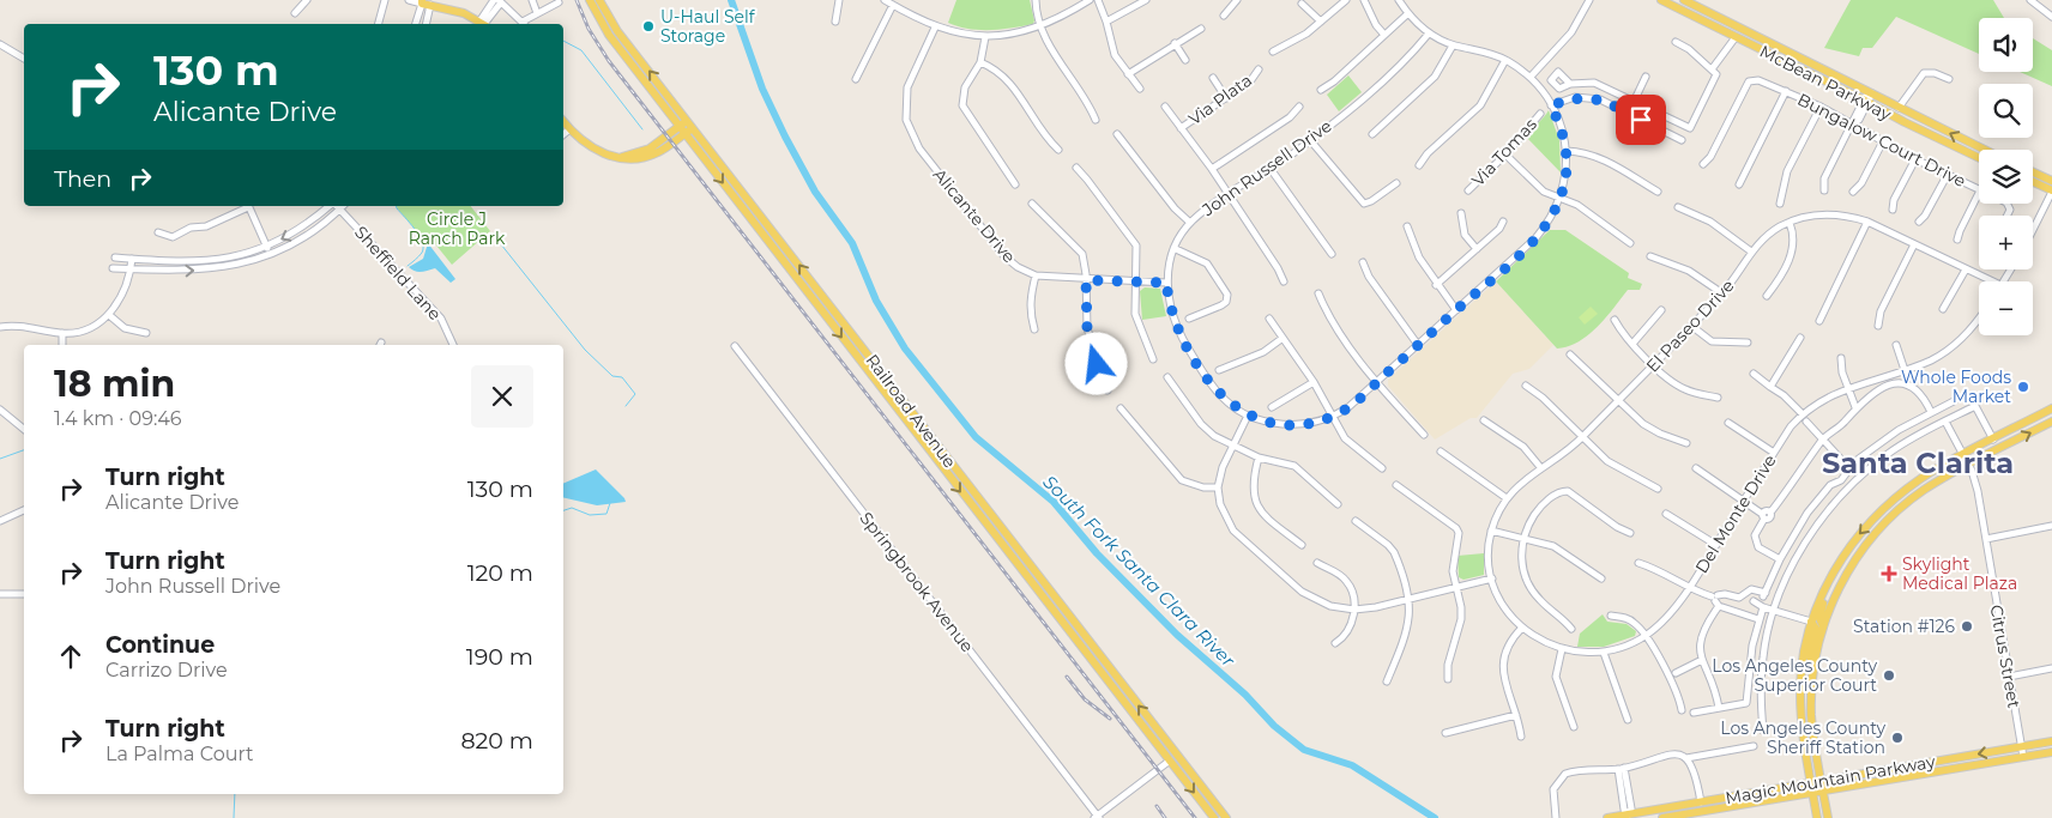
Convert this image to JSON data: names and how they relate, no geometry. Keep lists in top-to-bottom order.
{
  "streets": {
    "main road": ["McBean Parkway", "Railroad Avenue", "Magic Mountain Parkway"],
    "street": [
      "Via Plata",
      "Bungalow Court Drive",
      "Via Tomas",
      "John Russell Drive",
      "Alicante Drive",
      "Sheffield Lane",
      "El Paseo Drive",
      "Del Monte Drive",
      "Springbrook Avenue",
      "Citrus Street"
    ]
  },
  "crossings": [
    ["John Russell Drive", "Alicante Drive"],
    ["El Paseo Drive", "Del Monte Drive"],
    ["Citrus Street", "Magic Mountain Parkway"]
  ],
  "districts": ["Santa Clarita"],
  "water": ["South Fork Santa Clara River"],
  "parks": ["Circle J Ranch Park"],
  "places": {
    "other": [
      "U-Haul Self Storage",
      "Whole Foods Market",
      "Station #126",
      "Los Angeles County Superior Court",
      "Los Angeles County Sheriff Station"
    ],
    "health": ["Skylight Medical Plaza"]
  },
  "page": {
    "map_buttons": ["+", "−"],
    "turn": ["130 m", "Alicante Drive"],
    "then": "Then",
    "heading": ["18 min", "1.4 km · 09:46"],
    "list": [
      {
        "name": "Turn right",
        "note": "Alicante Drive",
        "value": "130 m"
      },
      {
        "name": "Turn right",
        "note": "John Russell Drive",
        "value": "120 m"
      },
      {
        "name": "Continue",
        "note": "Carrizo Drive",
        "value": "190 m"
      },
      {
        "name": "Turn right",
        "note": "La Palma Court",
        "value": "820 m"
      }
    ]
  }
}
